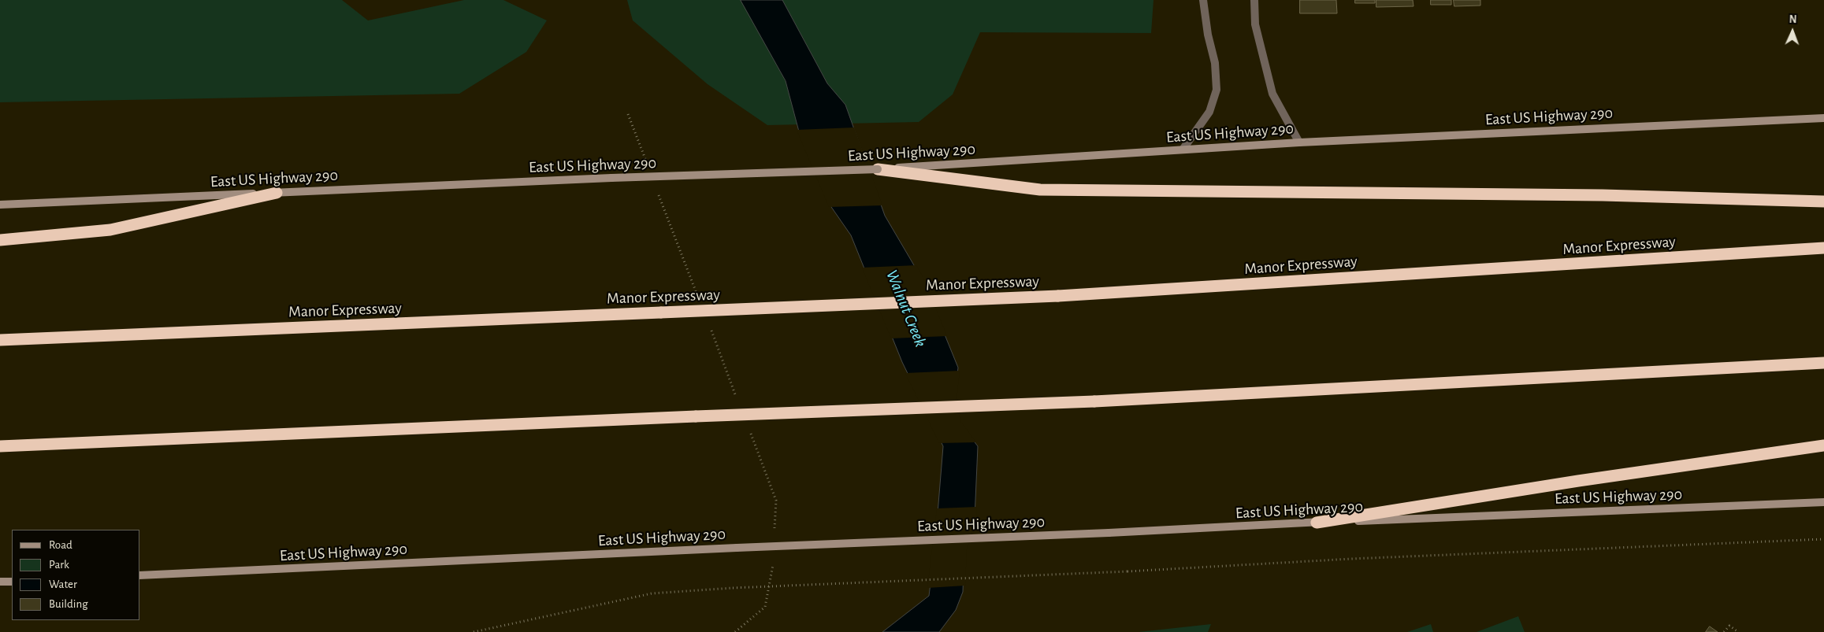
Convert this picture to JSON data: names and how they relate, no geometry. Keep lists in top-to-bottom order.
{
  "streets": {
    "highway": ["Manor Expressway"],
    "main road": ["East US Highway 290"]
  },
  "water": ["Walnut Creek"],
  "legend": [
    "Road",
    "Park",
    "Water",
    "Building"
  ],
  "north": "top"
}
